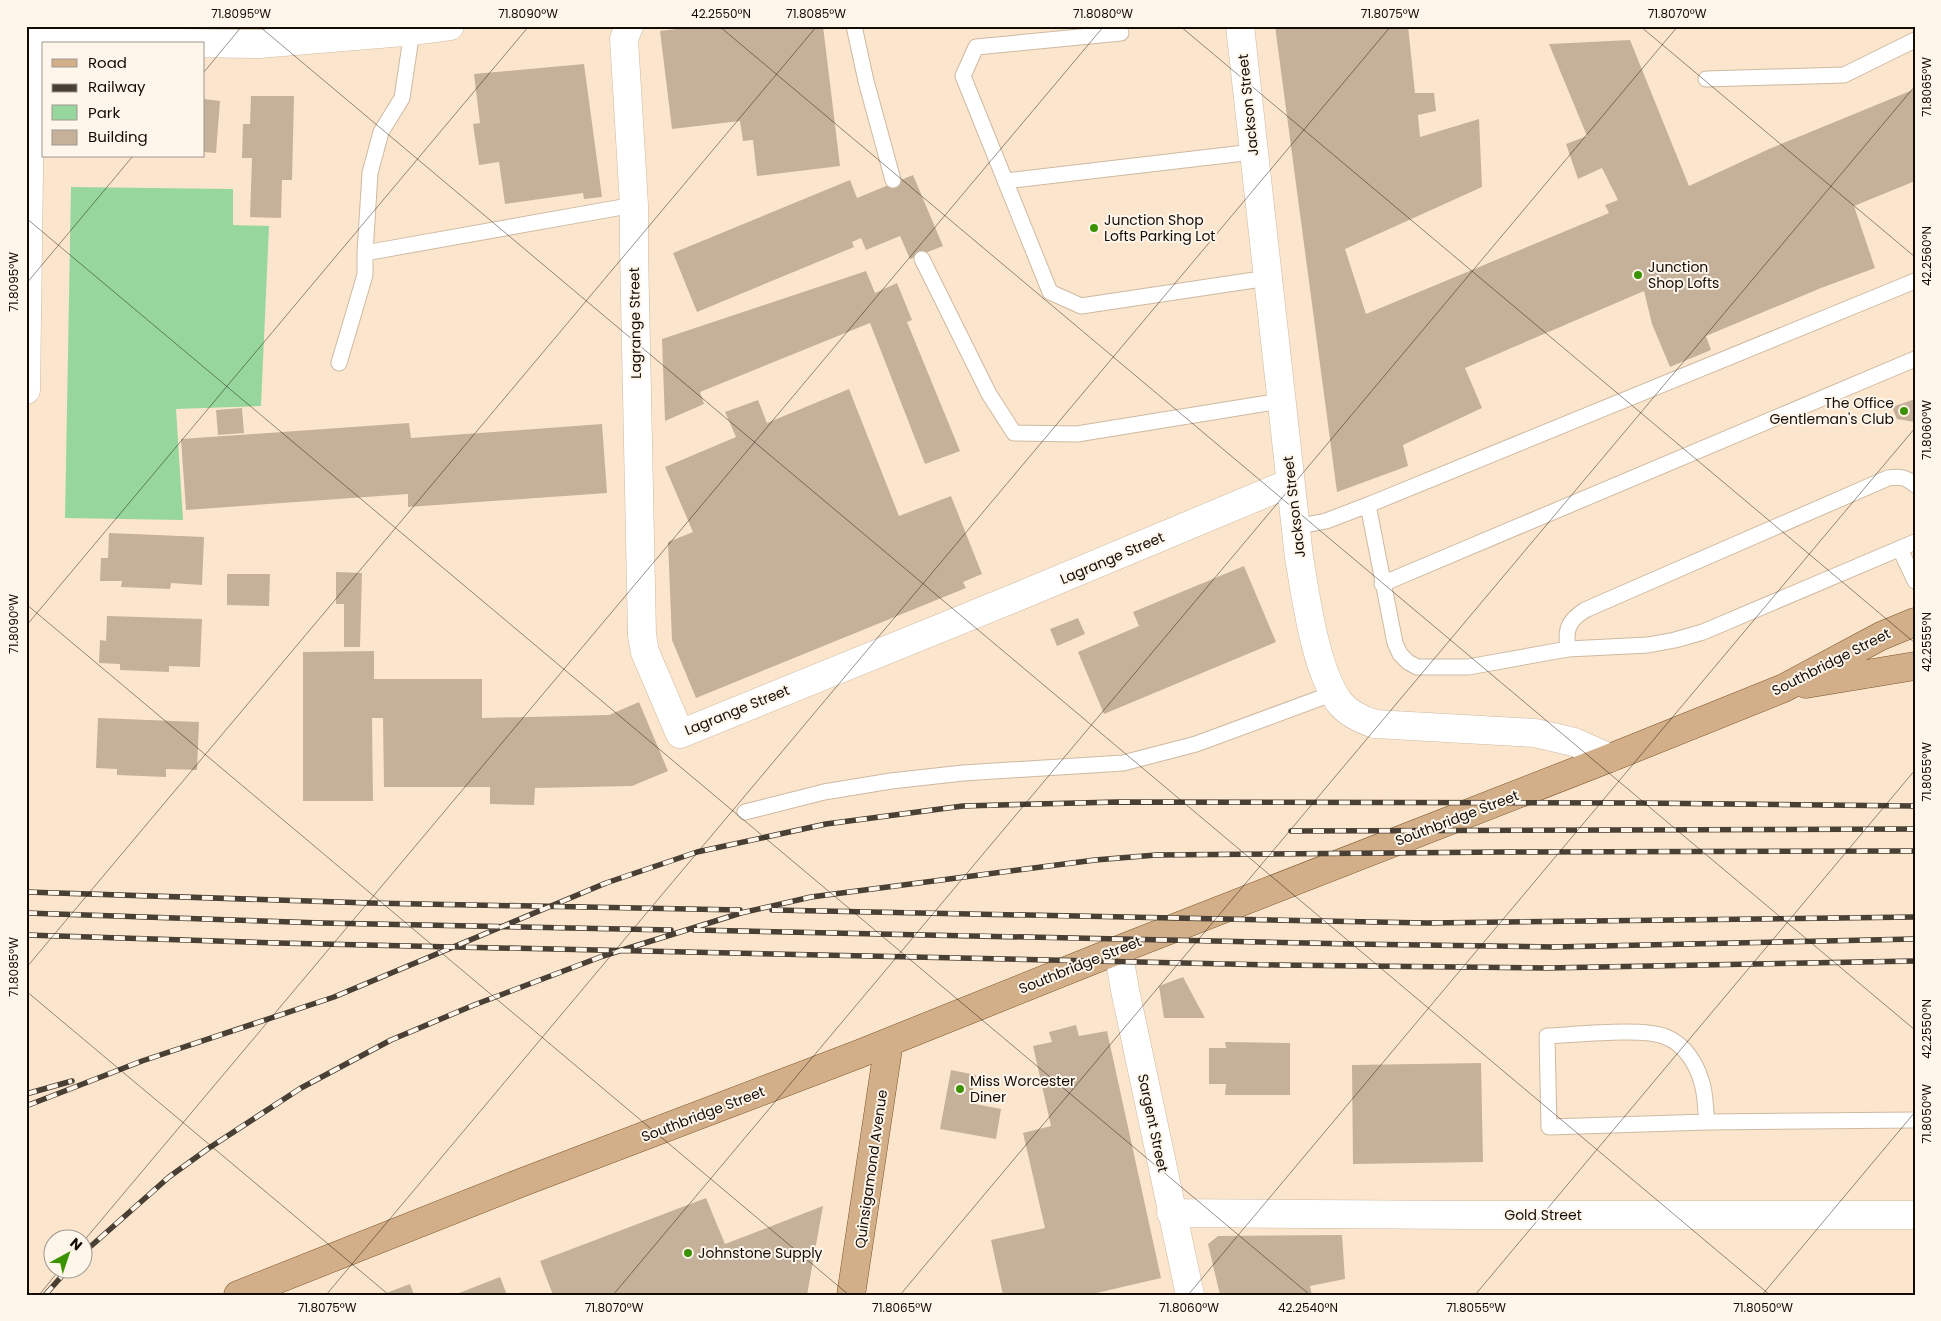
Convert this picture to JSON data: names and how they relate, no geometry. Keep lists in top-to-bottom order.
{
  "streets": {
    "main road": ["Southbridge Street", "Quinsigamond Avenue"],
    "street": [
      "Jackson Street",
      "Lagrange Street",
      "Sargent Street",
      "Gold Street"
    ]
  },
  "crossings": [
    ["Jackson Street", "Lagrange Street"],
    ["Jackson Street", "Southbridge Street"],
    ["Southbridge Street", "Sargent Street"],
    ["Southbridge Street", "Quinsigamond Avenue"],
    ["Sargent Street", "Gold Street"]
  ],
  "places": [
    "Junction Shop Lofts Parking Lot",
    "Junction Shop Lofts",
    "The Office Gentleman's Club",
    "Miss Worcester Diner",
    "Johnstone Supply"
  ],
  "legend": [
    "Road",
    "Railway",
    "Park",
    "Building"
  ],
  "north": "top right",
  "coordinates": [
    "71.8095°W",
    "71.8090°W",
    "42.2550°N",
    "71.8085°W",
    "71.8080°W",
    "71.8075°W",
    "71.8070°W",
    "71.8065°W",
    "42.2560°N",
    "71.8060°W",
    "42.2555°N",
    "71.8055°W",
    "71.8050°W",
    "42.2540°N"
  ]
}
